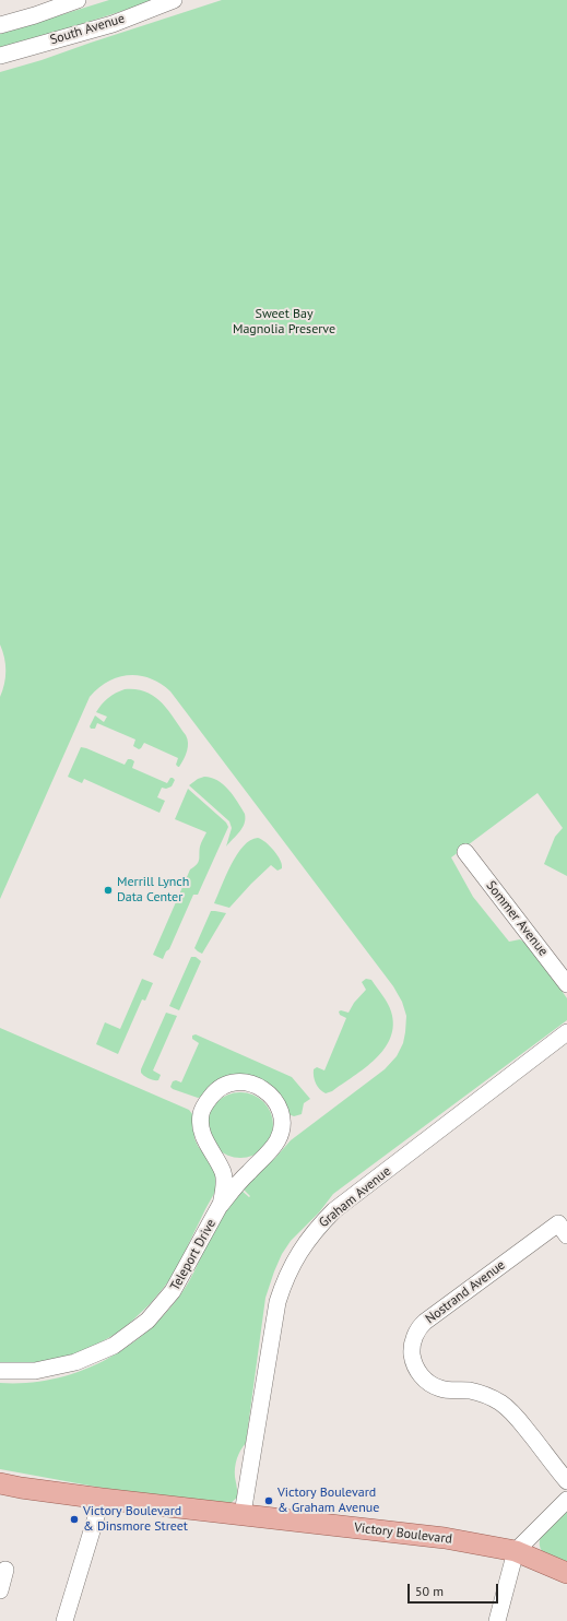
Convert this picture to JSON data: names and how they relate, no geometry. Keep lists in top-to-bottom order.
{
  "streets": {
    "main road": ["Victory Boulevard"],
    "street": [
      "South Avenue",
      "Sommer Avenue",
      "Graham Avenue",
      "Teleport Drive",
      "Nostrand Avenue"
    ]
  },
  "crossings": [
    ["Graham Avenue", "Victory Boulevard"]
  ],
  "parks": ["Sweet Bay Magnolia Preserve"],
  "places": ["Merrill Lynch Data Center", "Victory Boulevard & Graham Avenue", "Victory Boulevard & Dinsmore Street"],
  "scale_bar": "50 m"
}
